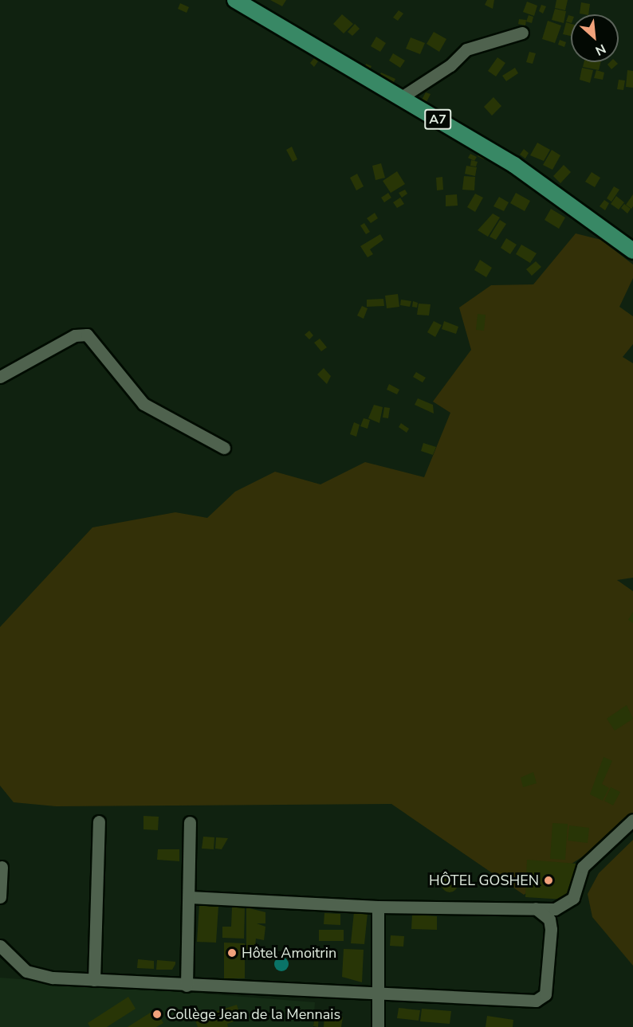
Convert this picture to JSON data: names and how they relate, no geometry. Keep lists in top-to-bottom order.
{
  "streets": {
    "main road": ["A7"]
  },
  "places": ["HÔTEL GOSHEN", "Hôtel Amoitrin", "Collège Jean de la Mennais"],
  "north": "bottom right"
}
